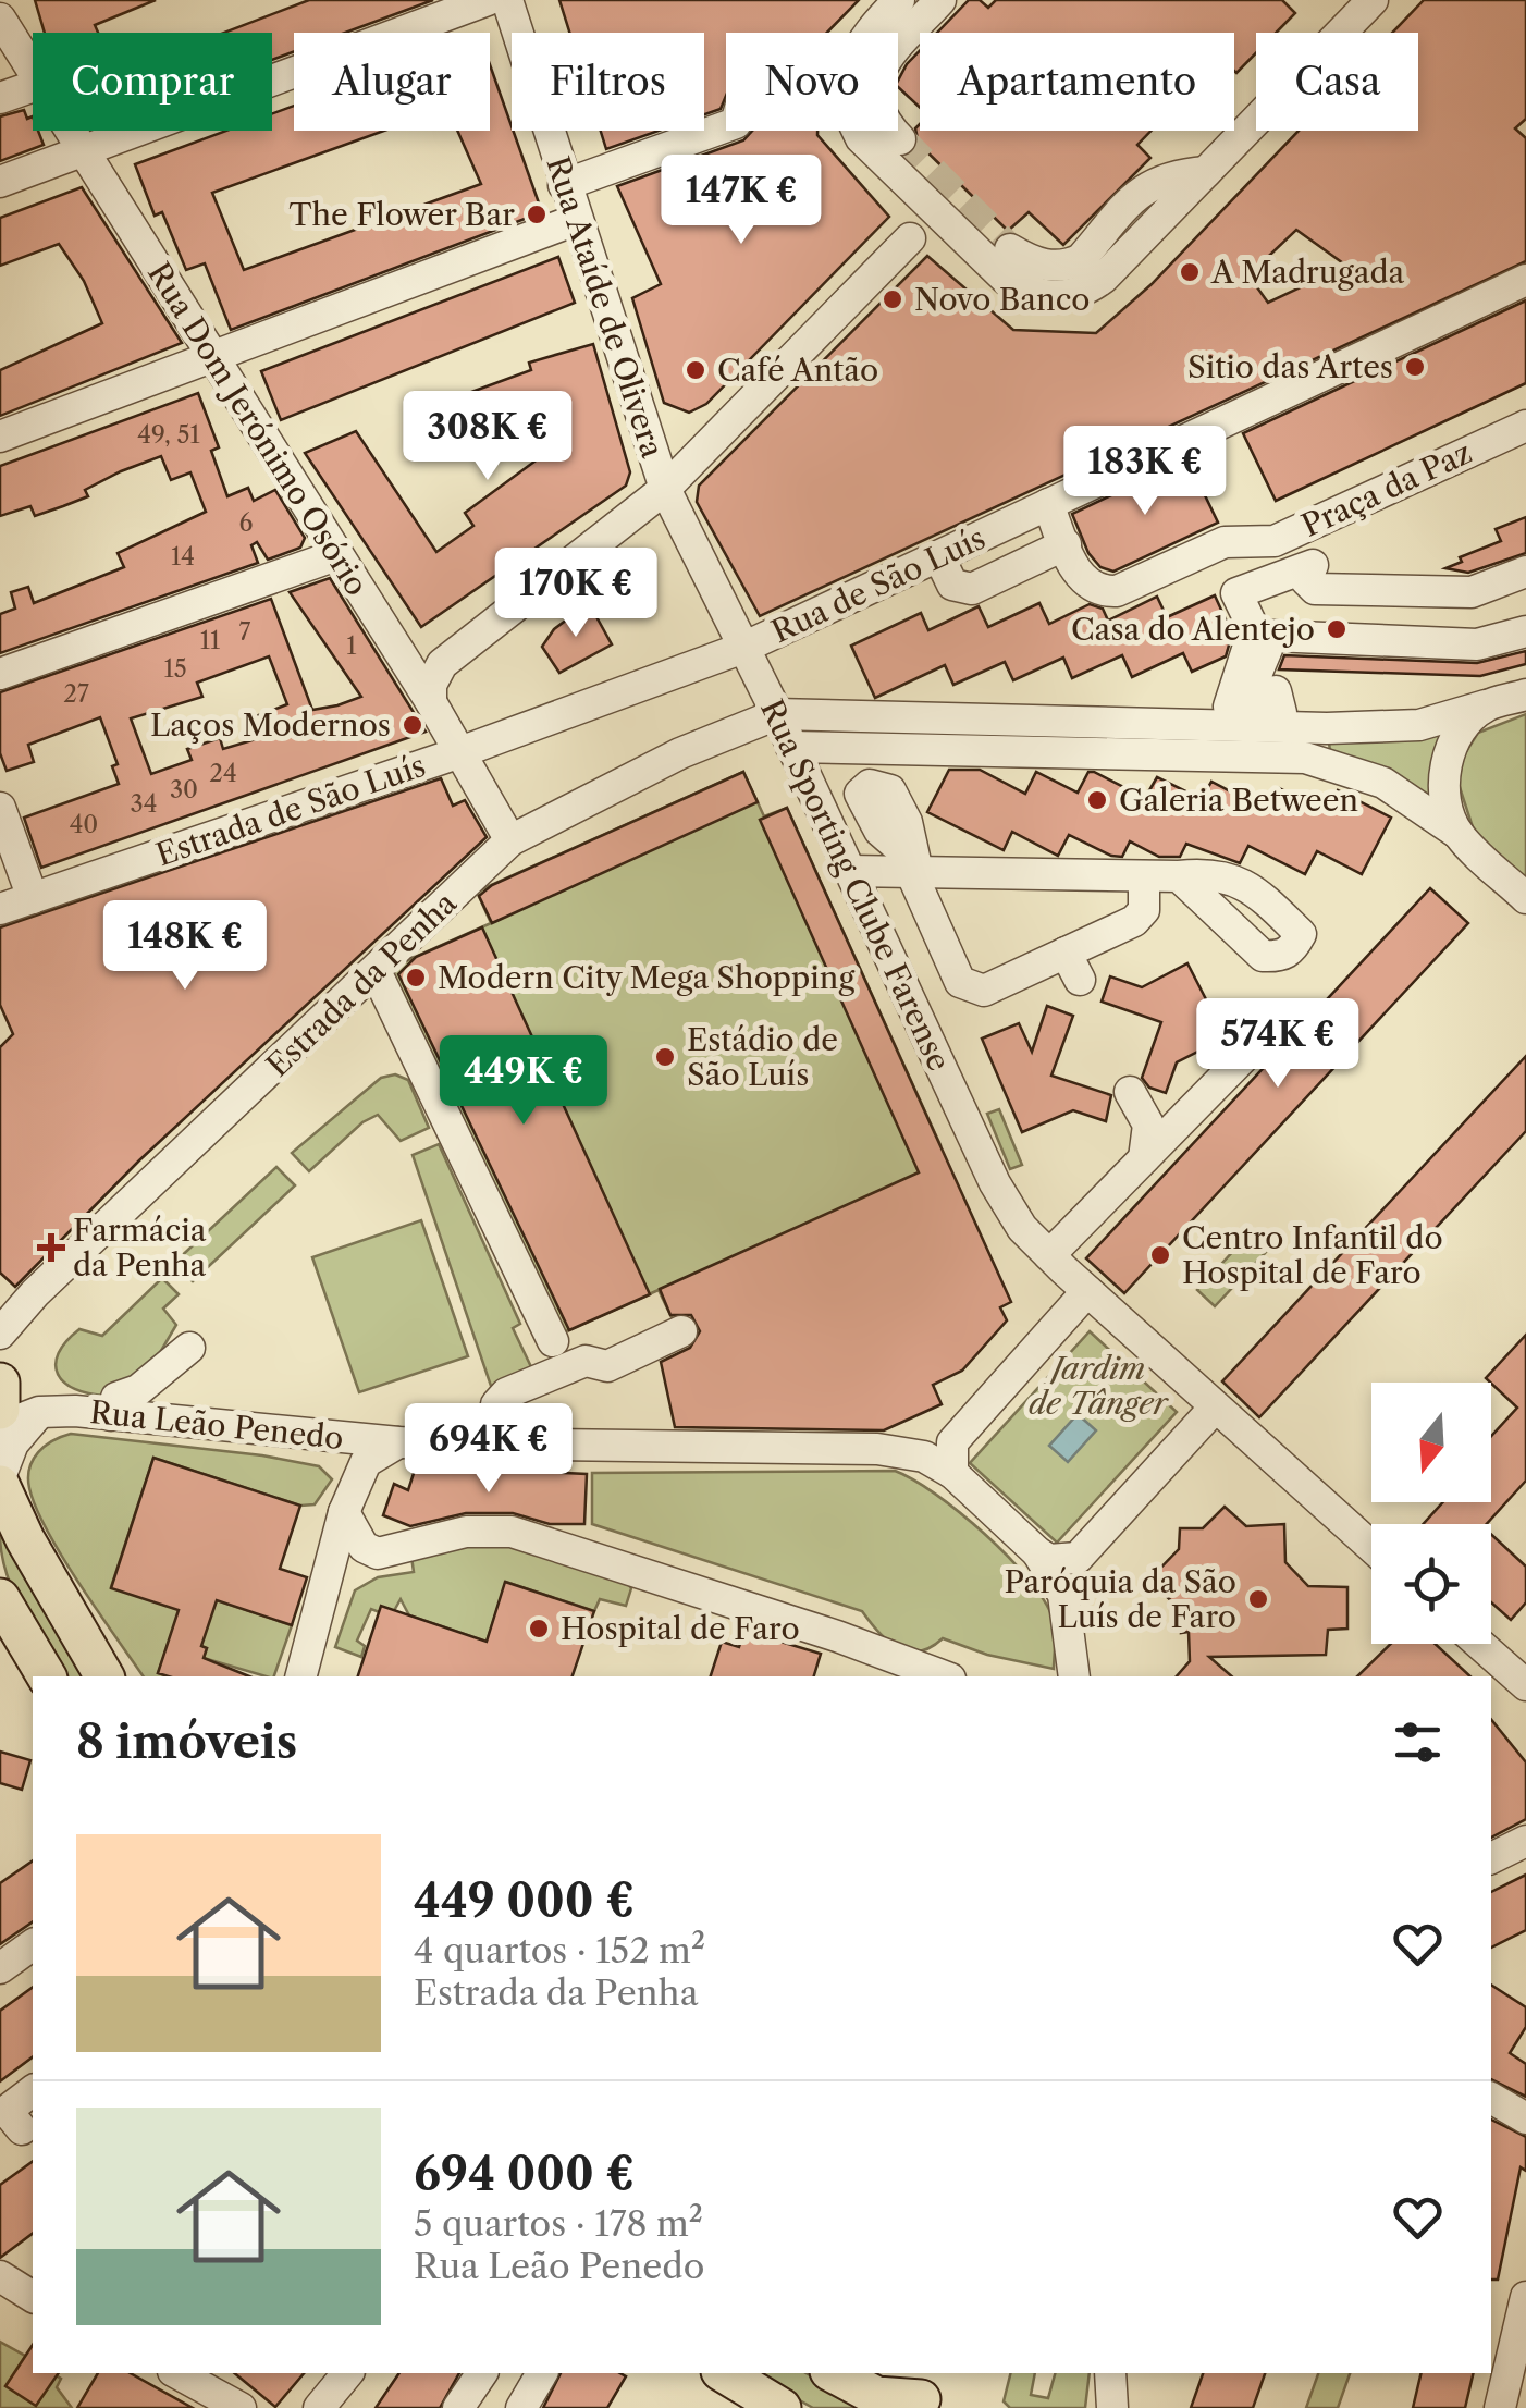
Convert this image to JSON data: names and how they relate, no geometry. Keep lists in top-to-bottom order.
{
  "streets": {
    "street": [
      "Rua Ataíde de Olivera",
      "Rua Dom Jerónimo Osório",
      "Praça da Paz",
      "Rua de São Luís",
      "Estrada de São Luís",
      "Rua Sporting Clube Farense",
      "Estrada da Penha",
      "Rua Leão Penedo"
    ]
  },
  "crossings": [
    ["Rua Ataíde de Olivera", "Rua Sporting Clube Farense"],
    ["Rua Dom Jerónimo Osório", "Rua de São Luís"],
    ["Rua Dom Jerónimo Osório", "Estrada de São Luís"],
    ["Rua Dom Jerónimo Osório", "Estrada da Penha"],
    ["Praça da Paz", "Rua de São Luís"],
    ["Rua de São Luís", "Estrada de São Luís"],
    ["Rua de São Luís", "Rua Sporting Clube Farense"],
    ["Rua Sporting Clube Farense", "Estrada da Penha"]
  ],
  "parks": ["Jardim de Tânger"],
  "places": {
    "other": [
      "The Flower Bar",
      "A Madrugada",
      "Novo Banco",
      "Sitio das Artes",
      "Café Antão",
      "Casa do Alentejo",
      "Laços Modernos",
      "Galeria Between",
      "Modern City Mega Shopping",
      "Estádio de São Luís",
      "Centro Infantil do Hospital de Faro",
      "Paróquia da São Luís de Faro",
      "Hospital de Faro"
    ],
    "health": ["Farmácia da Penha"]
  },
  "house_numbers": [
    "49, 51",
    "6",
    "14",
    "7",
    "11",
    "1",
    "15",
    "27",
    "24",
    "30",
    "34",
    "40"
  ],
  "north": "bottom",
  "page": {
    "chip": [
      "Comprar",
      "Alugar",
      "Filtros",
      "Novo",
      "Apartamento",
      "Casa"
    ],
    "price": [
      "147K €",
      "308K €",
      "183K €",
      "170K €",
      "148K €",
      "574K €",
      "449K €",
      "694K €"
    ],
    "heading": "8 imóveis",
    "list": [
      {
        "name": "449 000 €",
        "note": "4 quartos · 152 m² · Estrada da Penha"
      },
      {
        "name": "694 000 €",
        "note": "5 quartos · 178 m² · Rua Leão Penedo"
      }
    ]
  }
}
